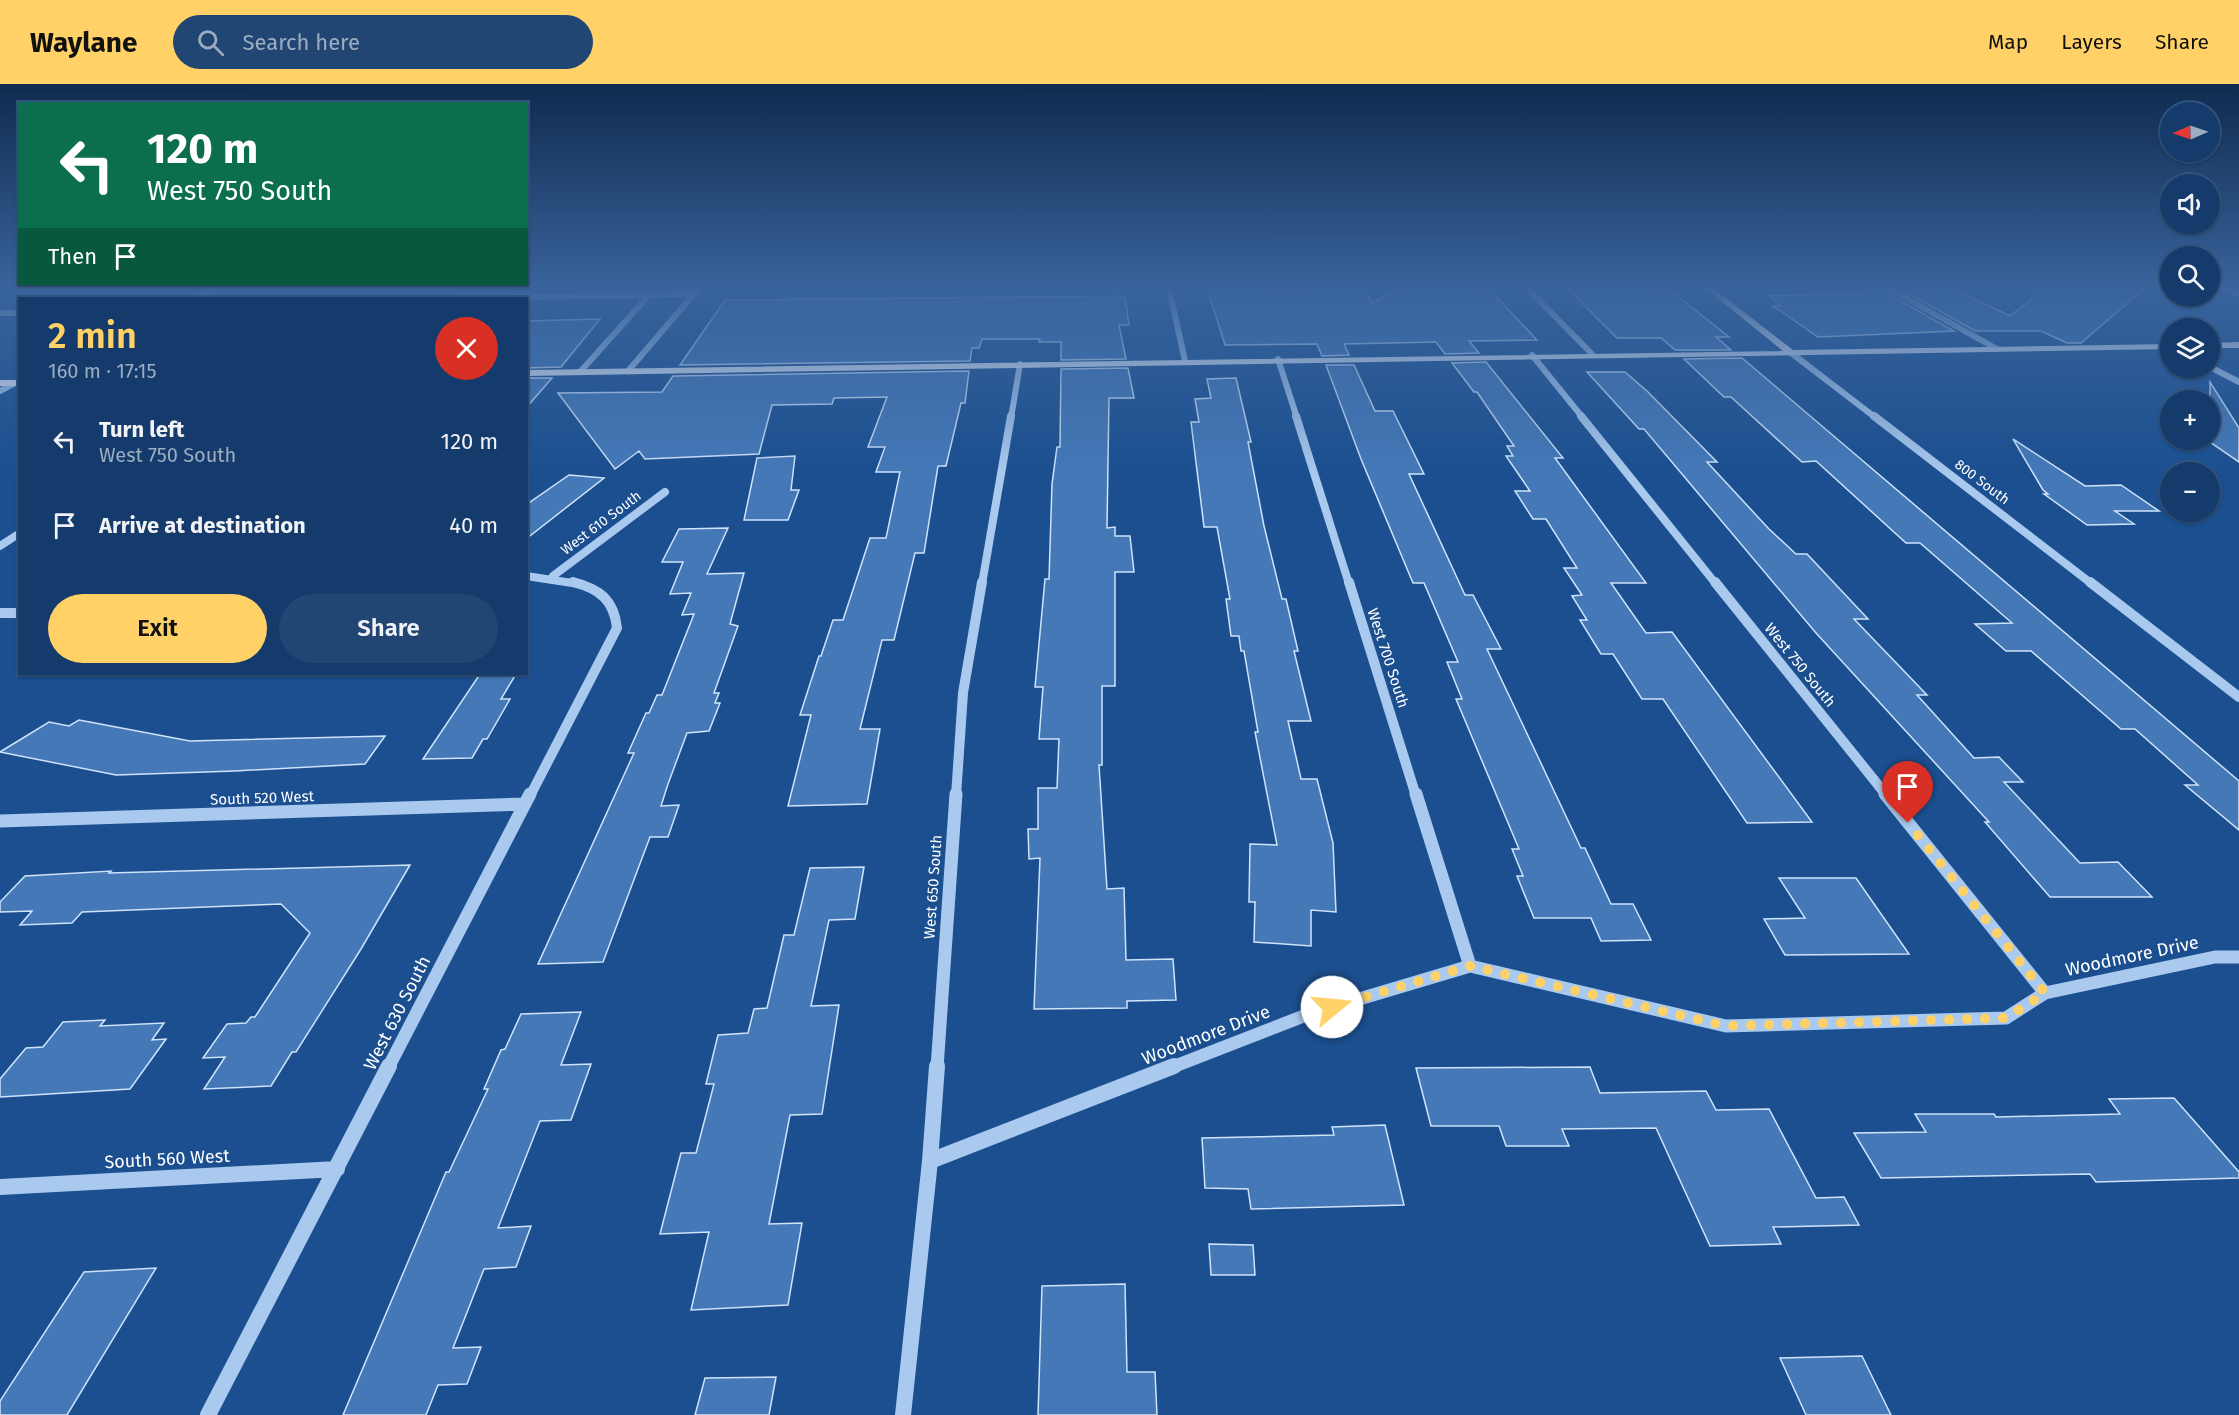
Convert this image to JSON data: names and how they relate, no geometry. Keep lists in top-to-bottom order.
{
  "streets": {
    "main road": ["800 South"],
    "street": [
      "West 610 South",
      "West 700 South",
      "West 750 South",
      "South 520 West",
      "West 650 South",
      "Woodmore Drive",
      "West 630 South",
      "South 560 West"
    ]
  },
  "crossings": [
    ["West 610 South", "West 630 South"],
    ["West 700 South", "Woodmore Drive"],
    ["West 750 South", "Woodmore Drive"],
    ["South 520 West", "West 630 South"],
    ["West 650 South", "Woodmore Drive"],
    ["West 630 South", "South 560 West"]
  ],
  "north": "left",
  "page": {
    "header": "Waylane",
    "search": "Search here",
    "nav": ["Map", "Layers", "Share"],
    "map_buttons": ["+", "−"],
    "turn": ["120 m", "West 750 South"],
    "then": "Then",
    "heading": ["2 min", "160 m · 17:15"],
    "list": [
      {
        "name": "Turn left",
        "note": "West 750 South",
        "value": "120 m"
      },
      {
        "name": "Arrive at destination",
        "value": "40 m"
      }
    ],
    "buttons": ["Exit", "Share"]
  }
}
